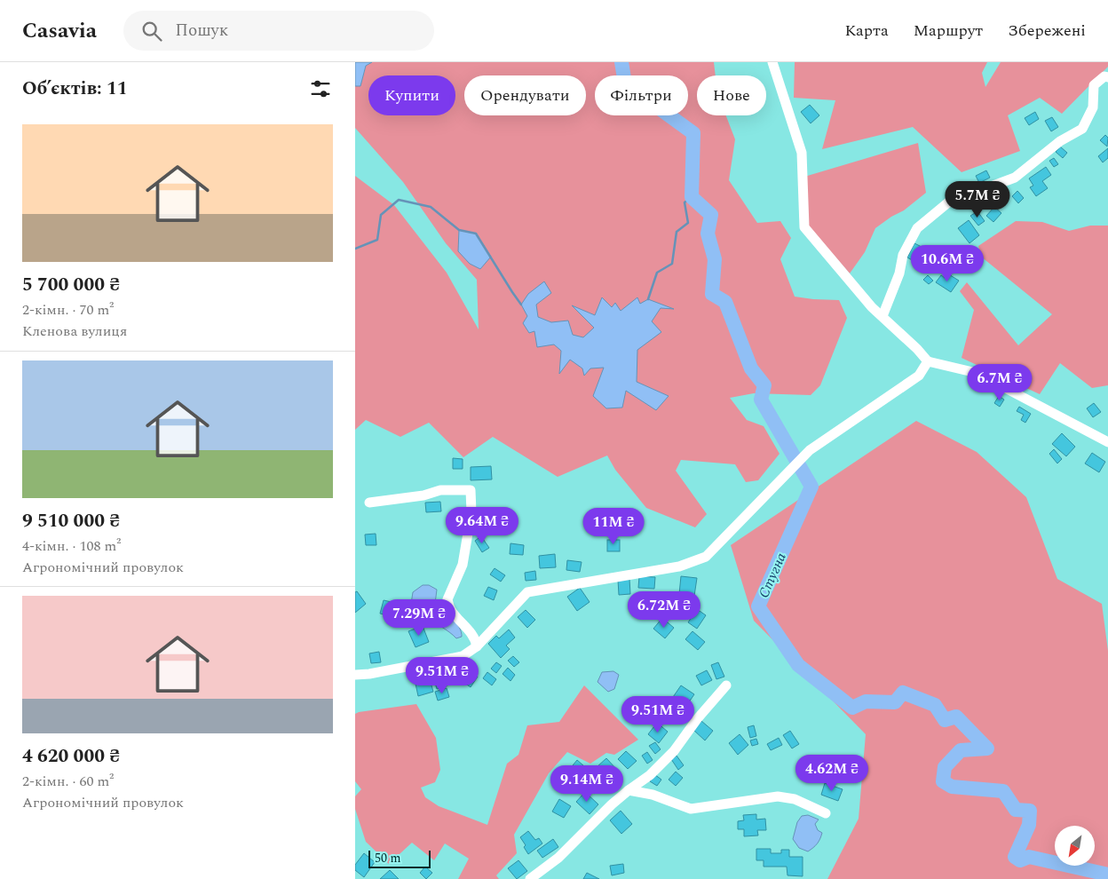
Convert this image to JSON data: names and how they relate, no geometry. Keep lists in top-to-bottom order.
{
  "water": ["Стугна"],
  "scale_bar": "50 m",
  "north": "bottom left",
  "page": {
    "header": "Casavia",
    "search": "Пошук",
    "nav": ["Карта", "Маршрут", "Збережені"],
    "heading": "Об’єктів: 11",
    "chip": [
      "Купити",
      "Орендувати",
      "Фільтри",
      "Нове"
    ],
    "list": [
      {
        "name": "5 700 000 ₴",
        "note": "2-кімн. · 70 m² · Кленова вулиця"
      },
      {
        "name": "9 510 000 ₴",
        "note": "4-кімн. · 108 m² · Агрономічний провулок"
      },
      {
        "name": "4 620 000 ₴",
        "note": "2-кімн. · 60 m² · Агрономічний провулок"
      }
    ],
    "price": [
      "5.7M ₴",
      "10.6M ₴",
      "6.7M ₴",
      "9.64M ₴",
      "11M ₴",
      "6.72M ₴",
      "7.29M ₴",
      "9.51M ₴",
      "9.51M ₴",
      "4.62M ₴",
      "9.14M ₴"
    ],
    "scale": "50 m"
  }
}
